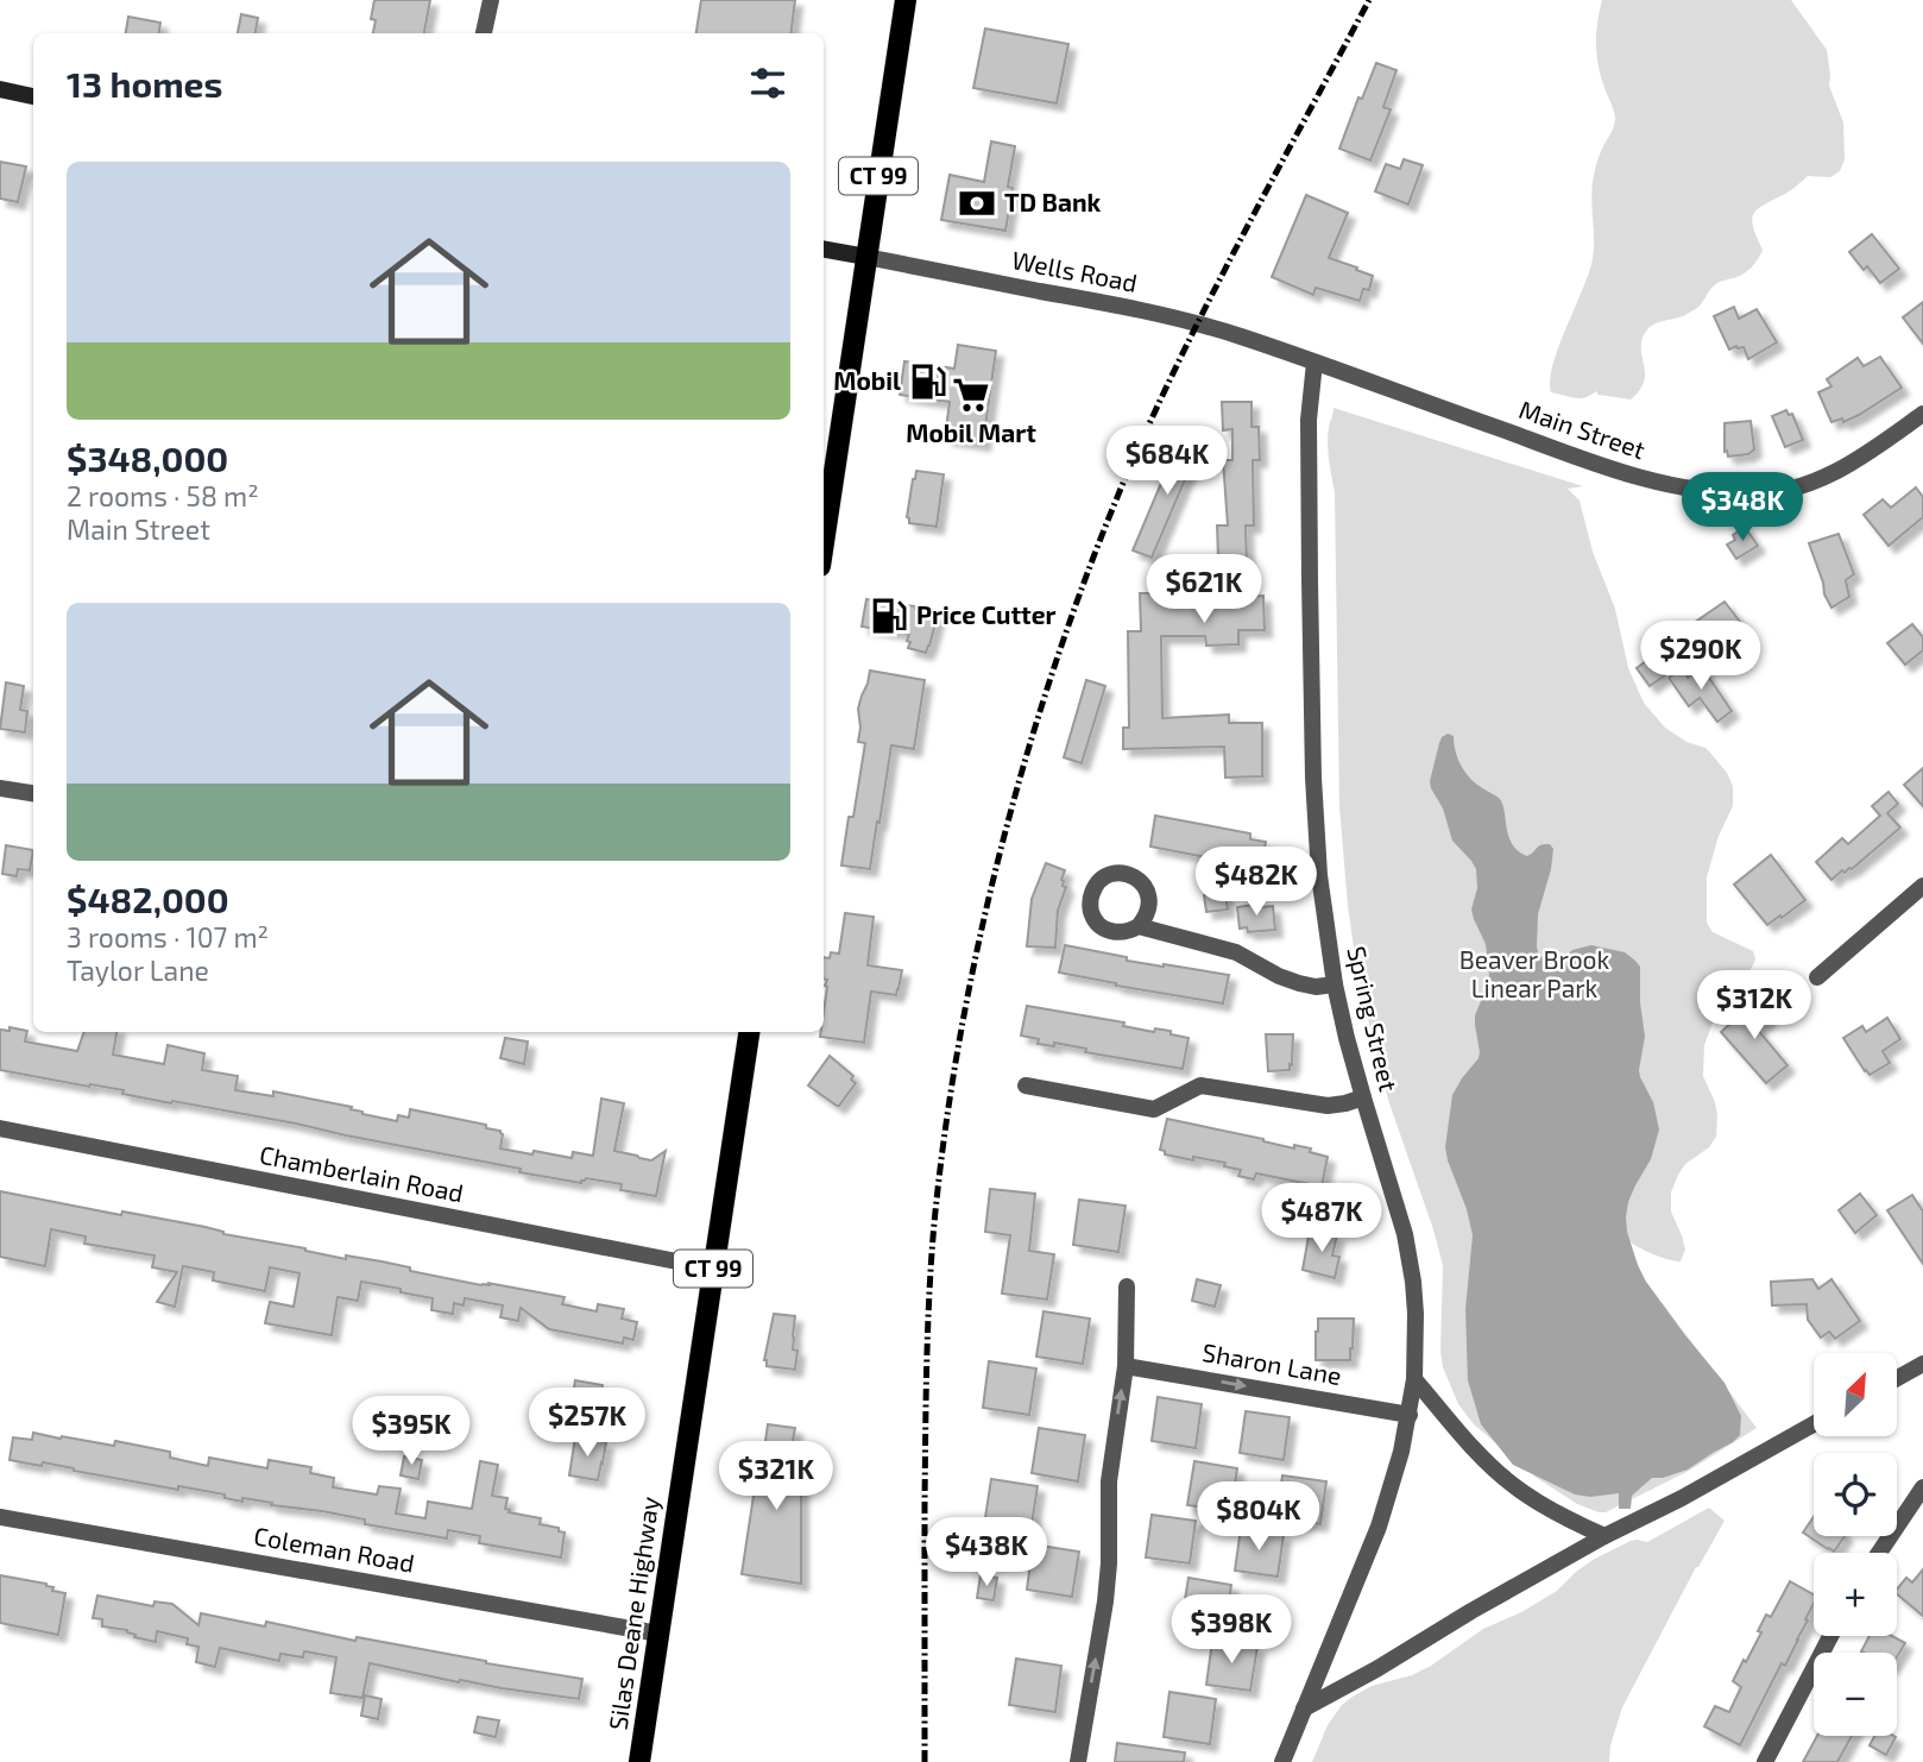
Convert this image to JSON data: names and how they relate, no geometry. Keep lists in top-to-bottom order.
{
  "streets": {
    "main road": ["CT 99", "Wells Road", "Silas Deane Highway"],
    "street": [
      "Main Street",
      "Spring Street",
      "Chamberlain Road",
      "Sharon Lane",
      "Coleman Road"
    ]
  },
  "crossings": [
    ["CT 99", "Wells Road"],
    ["Wells Road", "Main Street"],
    ["Wells Road", "Spring Street"],
    ["Main Street", "Spring Street"],
    ["Spring Street", "Sharon Lane"],
    ["Chamberlain Road", "Silas Deane Highway"],
    ["Coleman Road", "Silas Deane Highway"]
  ],
  "one_way": ["Sharon Lane"],
  "parks": ["Beaver Brook Linear Park"],
  "places": {
    "bank": ["TD Bank"],
    "fuel station": ["Mobil", "Price Cutter"],
    "supermarket": ["Mobil Mart"]
  },
  "north": "top right",
  "page": {
    "heading": "13 homes",
    "list": [
      {
        "name": "$348,000",
        "note": "2 rooms · 58 m² · Main Street"
      },
      {
        "name": "$482,000",
        "note": "3 rooms · 107 m² · Taylor Lane"
      }
    ],
    "price": [
      "$684K",
      "$348K",
      "$621K",
      "$290K",
      "$482K",
      "$312K",
      "$487K",
      "$257K",
      "$395K",
      "$321K",
      "$804K",
      "$438K",
      "$398K"
    ],
    "map_buttons": ["+", "−"]
  }
}
